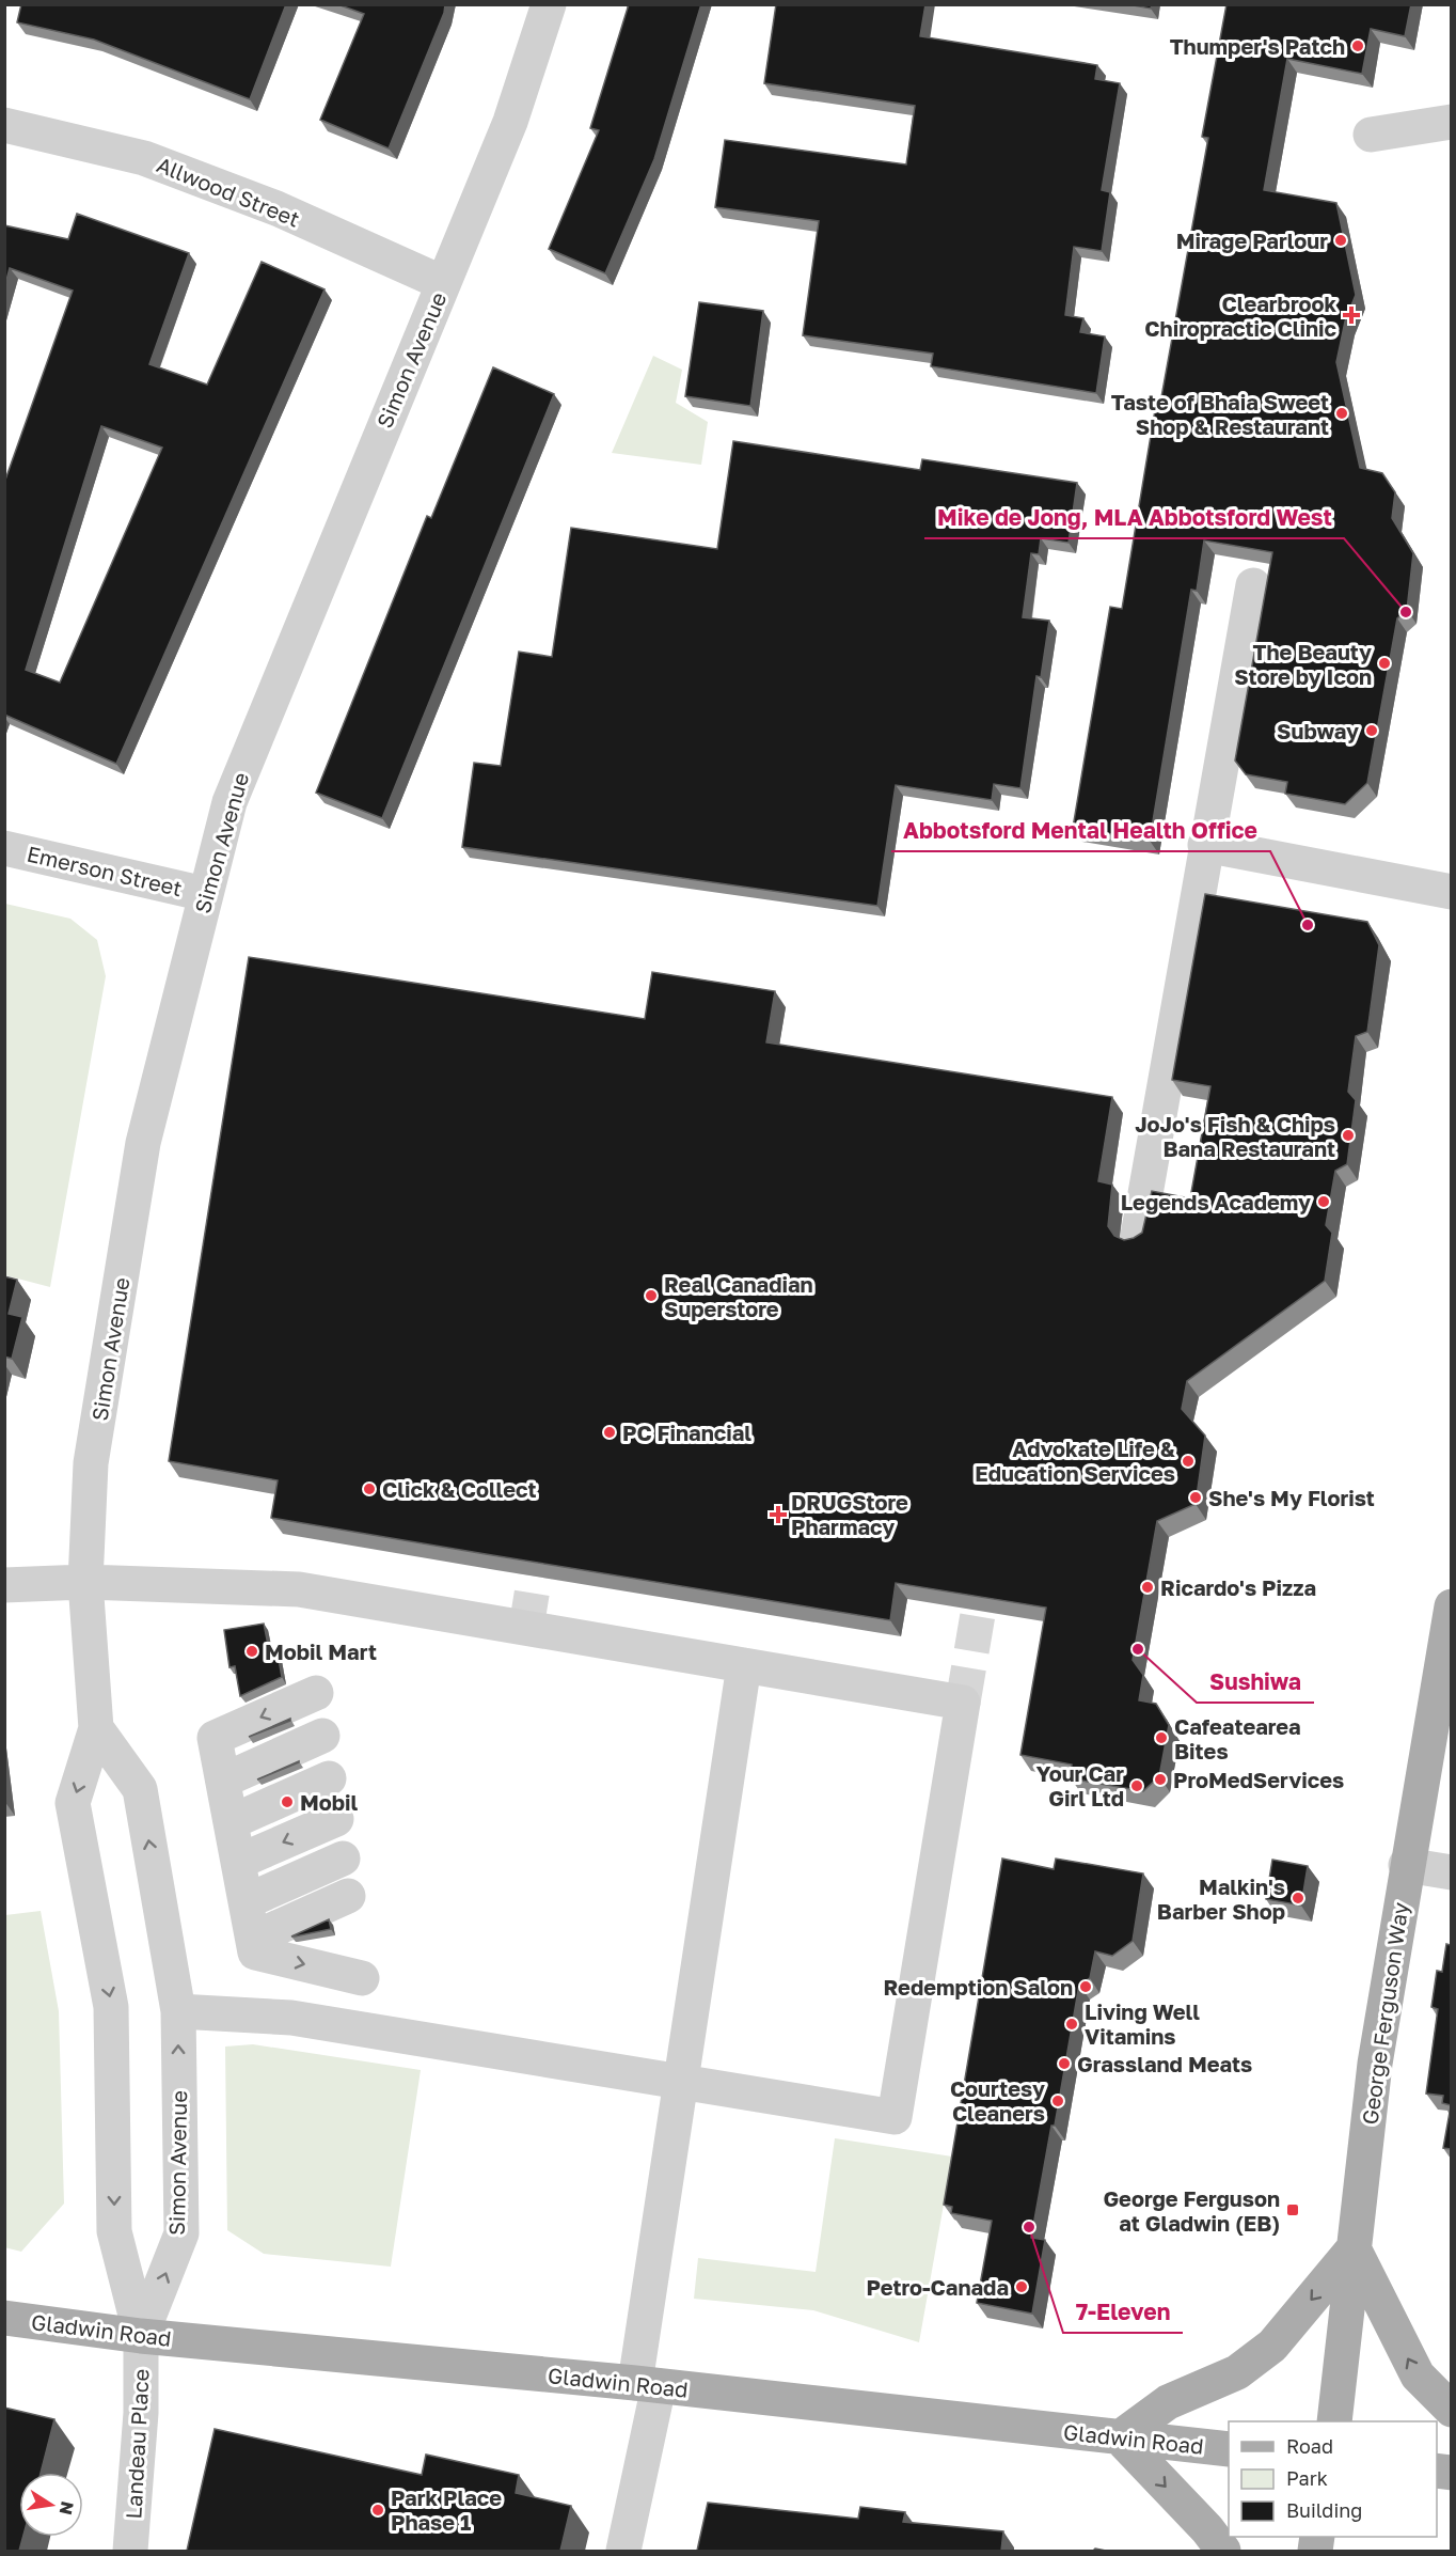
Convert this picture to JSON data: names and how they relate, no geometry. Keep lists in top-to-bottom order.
{
  "streets": {
    "main road": ["George Ferguson Way", "Gladwin Road"],
    "street": [
      "Allwood Street",
      "Simon Avenue",
      "Emerson Street",
      "Landeau Place"
    ]
  },
  "crossings": [
    ["Allwood Street", "Simon Avenue"],
    ["Simon Avenue", "Emerson Street"],
    ["Simon Avenue", "Gladwin Road"],
    ["Simon Avenue", "Landeau Place"],
    ["Gladwin Road", "Landeau Place"]
  ],
  "places": {
    "other": [
      "Thumper's Patch",
      "Mirage Parlour",
      "Taste of Bhaia Sweet Shop & Restaurant",
      "Mike de Jong, MLA Abbotsford West",
      "The Beauty Store by Icon",
      "Subway",
      "Abbotsford Mental Health Office",
      "JoJo's Fish & Chips Bana Restaurant",
      "Legends Academy",
      "Real Canadian Superstore",
      "PC Financial",
      "Advokate Life & Education Services",
      "Click & Collect",
      "She's My Florist",
      "Ricardo's Pizza",
      "Sushiwa",
      "Mobil Mart",
      "Cafeatearea Bites",
      "ProMedServices",
      "Your Car Girl Ltd",
      "Mobil",
      "Malkin's Barber Shop",
      "Redemption Salon",
      "Living Well Vitamins",
      "Grassland Meats",
      "Courtesy Cleaners",
      "7-Eleven",
      "Petro-Canada",
      "Park Place Phase 1"
    ],
    "health": ["Clearbrook Chiropractic Clinic", "DRUGStore Pharmacy"],
    "transit": ["George Ferguson at Gladwin (EB)"]
  },
  "legend": ["Road", "Park", "Building"],
  "north": "right"
}
